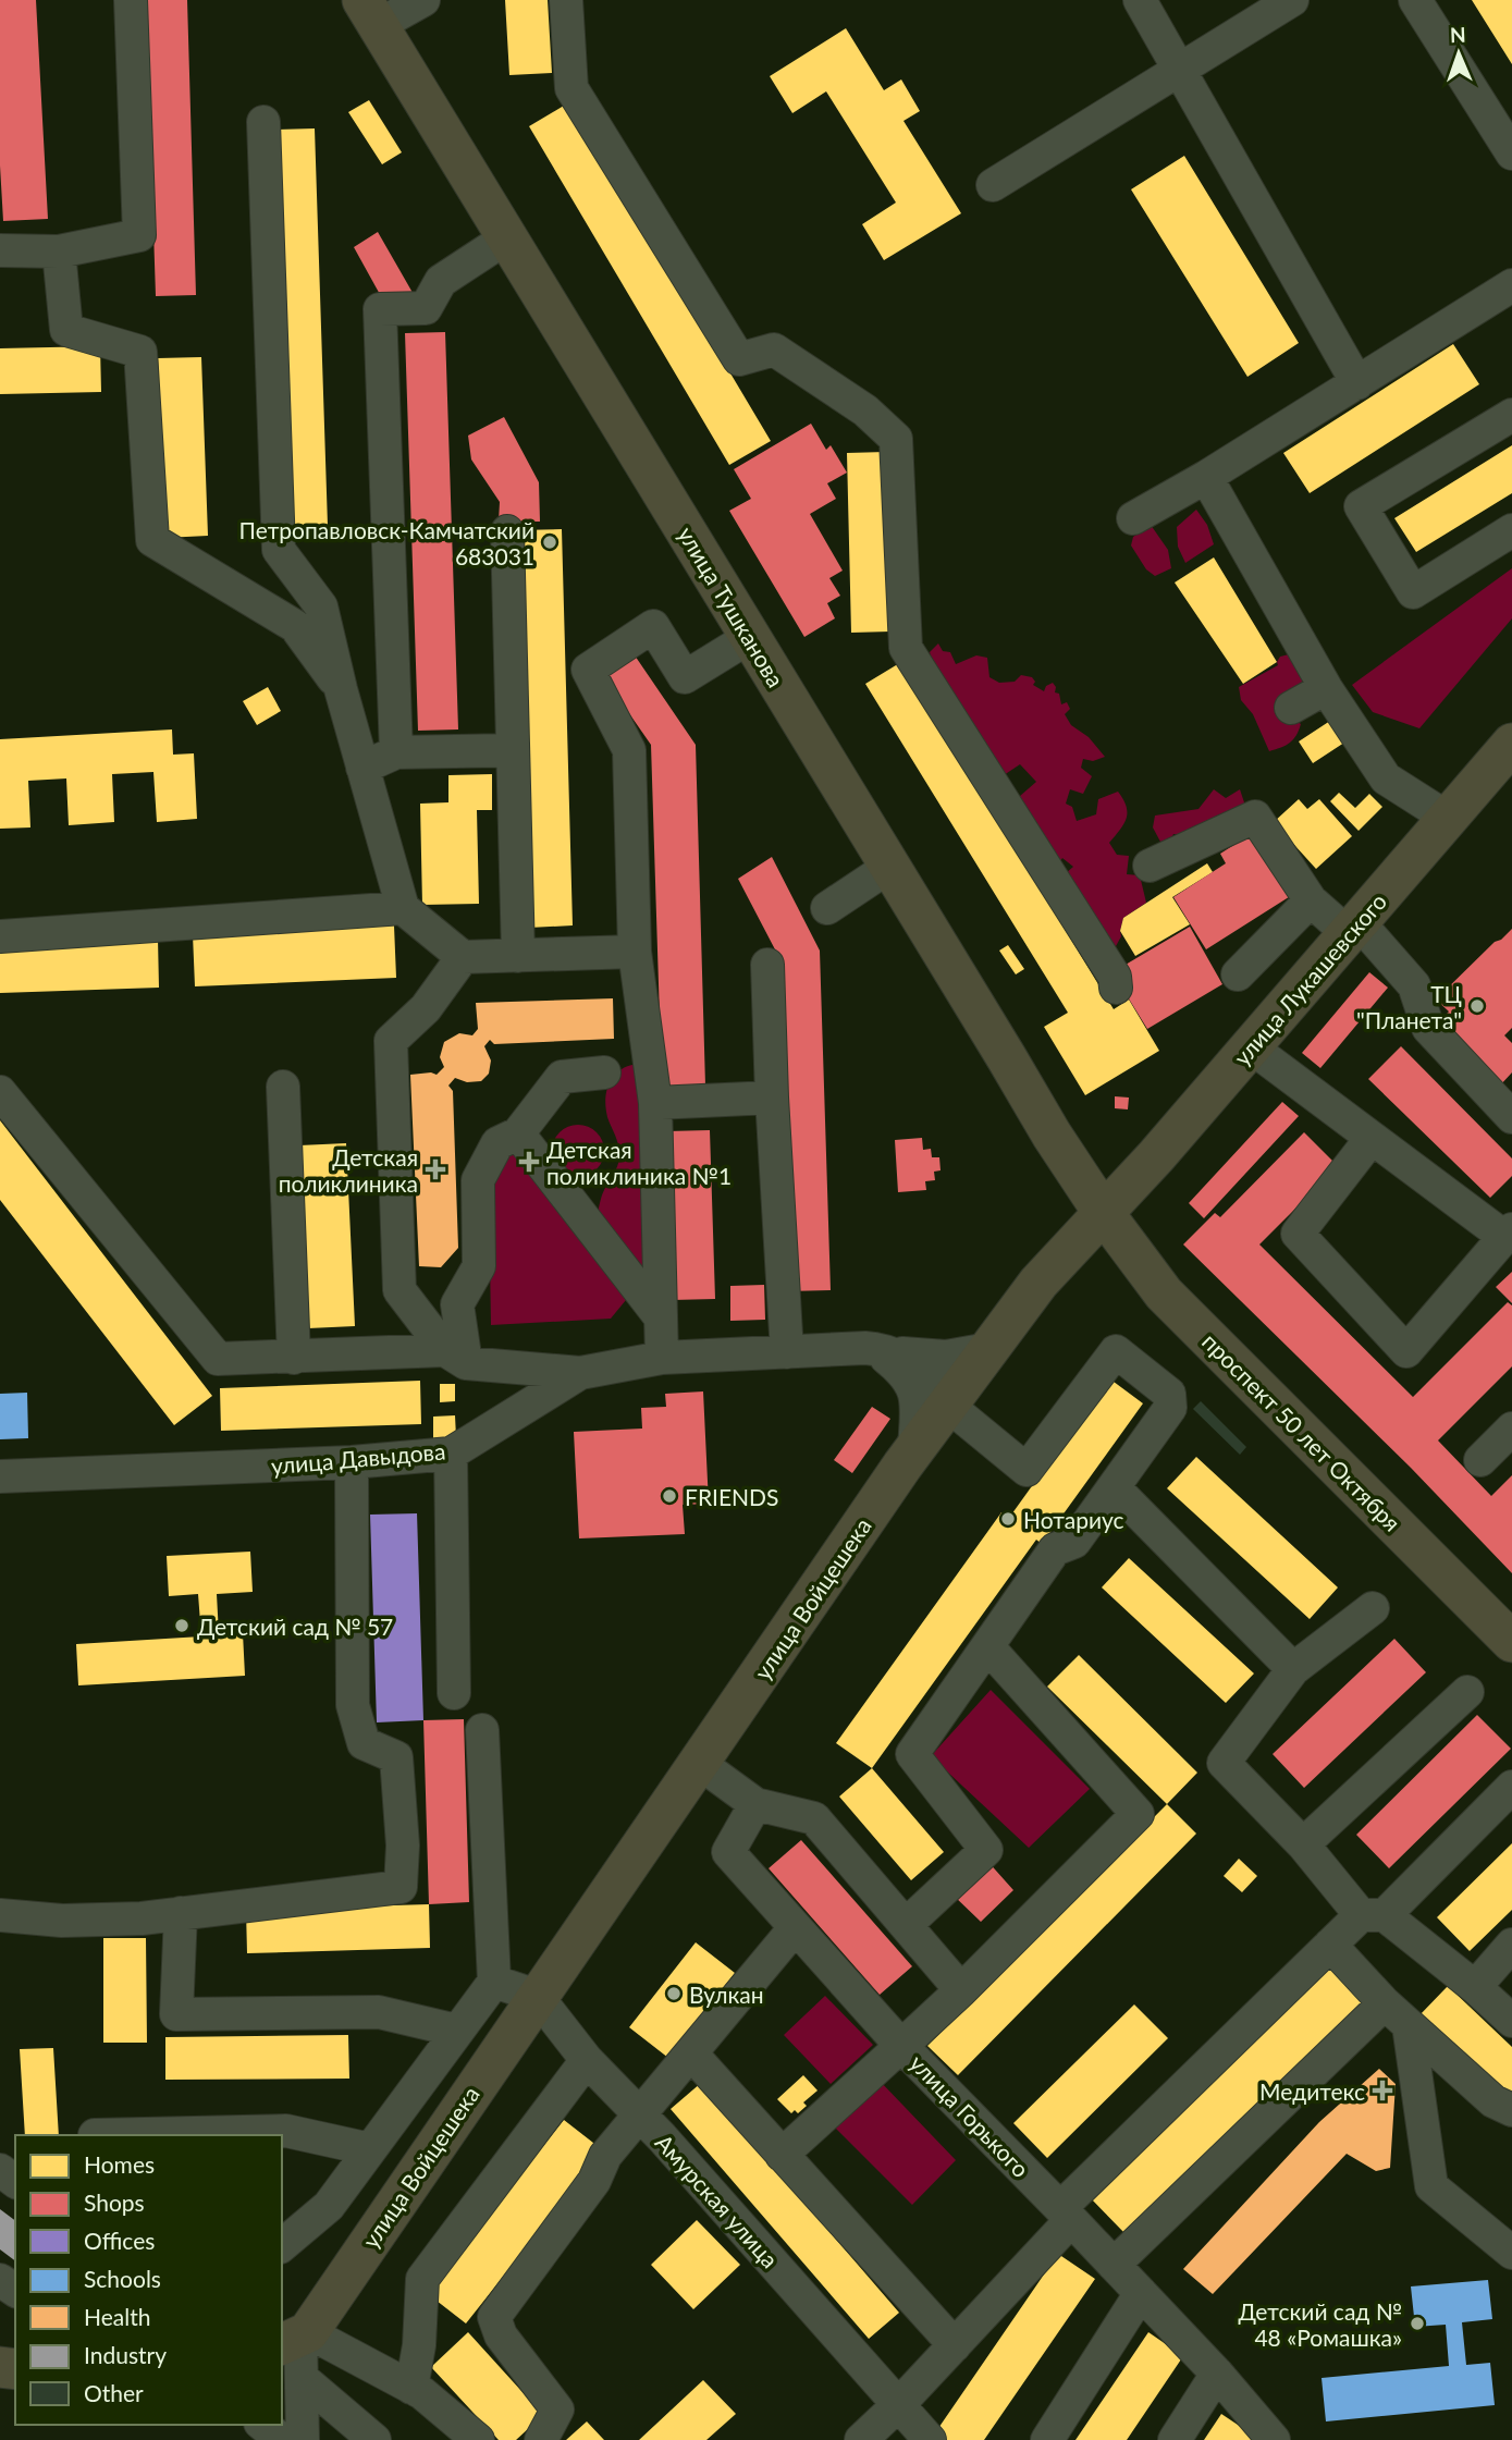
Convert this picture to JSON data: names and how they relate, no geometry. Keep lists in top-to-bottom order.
{
  "streets": {
    "main road": [
      "улица Тушканова",
      "улица Лукашевского",
      "проспект 50 лет Октября",
      "улица Войцешека"
    ],
    "street": ["улица Давыдова", "улица Горького", "Амурская улица"]
  },
  "crossings": [
    ["улица Тушканова", "улица Лукашевского"],
    ["улица Тушканова", "проспект 50 лет Октября"],
    ["улица Тушканова", "улица Войцешека"],
    ["улица Лукашевского", "проспект 50 лет Октября"],
    ["улица Лукашевского", "улица Войцешека"],
    ["проспект 50 лет Октября", "улица Войцешека"],
    ["улица Давыдова", "улица Войцешека"],
    ["улица Войцешека", "Амурская улица"]
  ],
  "places": {
    "other": [
      "Петропавловск-Камчатский 683031",
      "ТЦ \"Планета\"",
      "FRIENDS",
      "Нотариус",
      "Детский сад № 57",
      "Вулкан",
      "Детский сад № 48 «Ромашка»"
    ],
    "health": ["Детская поликлиника №1", "Детская поликлиника", "Медитекс"]
  },
  "legend": [
    "Homes",
    "Shops",
    "Offices",
    "Schools",
    "Health",
    "Industry",
    "Other"
  ],
  "north": "top"
}
